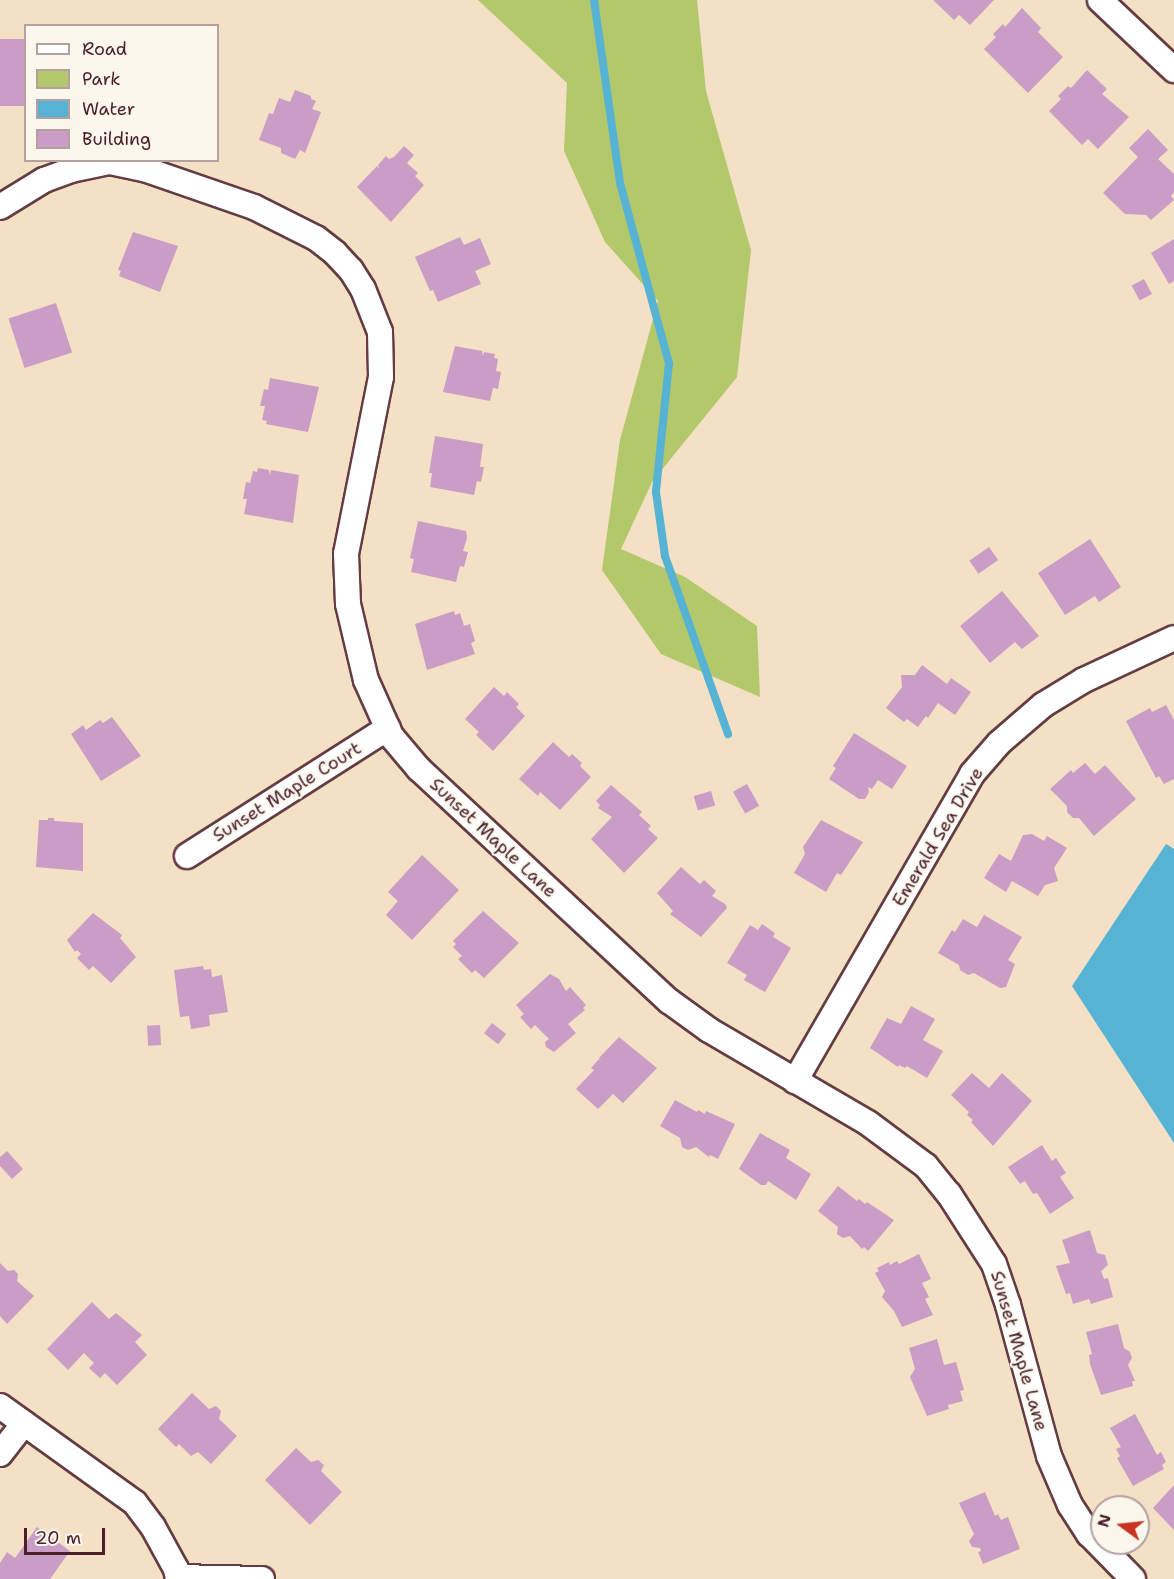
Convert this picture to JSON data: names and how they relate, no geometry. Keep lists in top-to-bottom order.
{
  "streets": {
    "street": ["Sunset Maple Court", "Emerald Sea Drive", "Sunset Maple Lane"]
  },
  "crossings": [
    ["Sunset Maple Court", "Sunset Maple Lane"],
    ["Emerald Sea Drive", "Sunset Maple Lane"]
  ],
  "legend": [
    "Road",
    "Park",
    "Water",
    "Building"
  ],
  "scale_bar": "20 m",
  "north": "left"
}
